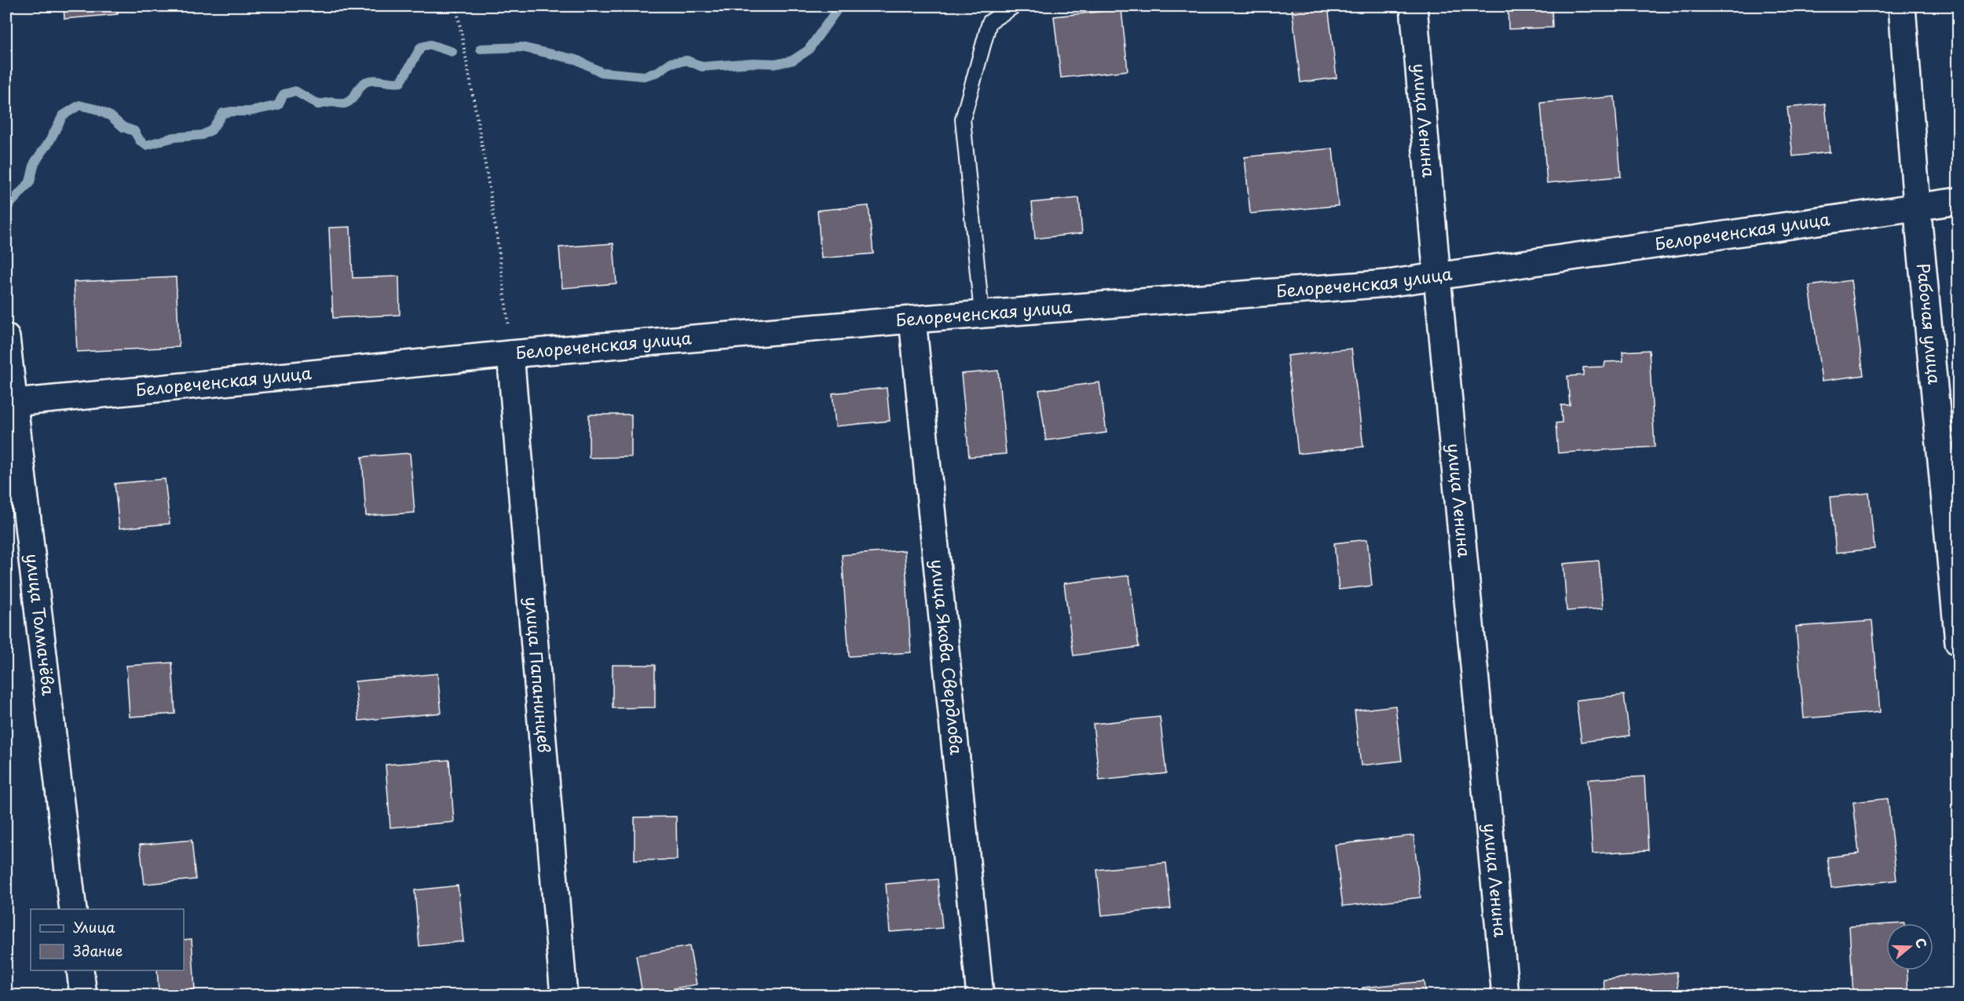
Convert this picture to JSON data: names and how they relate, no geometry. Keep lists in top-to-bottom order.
{
  "streets": {
    "street": [
      "улица Ленина",
      "Белореченская улица",
      "Рабочая улица",
      "улица Толмачёва",
      "улица Якова Свердлова",
      "улица Папанинцев"
    ]
  },
  "crossings": [
    ["улица Ленина", "Белореченская улица"],
    ["Белореченская улица", "Рабочая улица"],
    ["Белореченская улица", "улица Толмачёва"],
    ["Белореченская улица", "улица Якова Свердлова"],
    ["Белореченская улица", "улица Папанинцев"]
  ],
  "legend": ["Улица", "Здание"],
  "north": "right"
}
